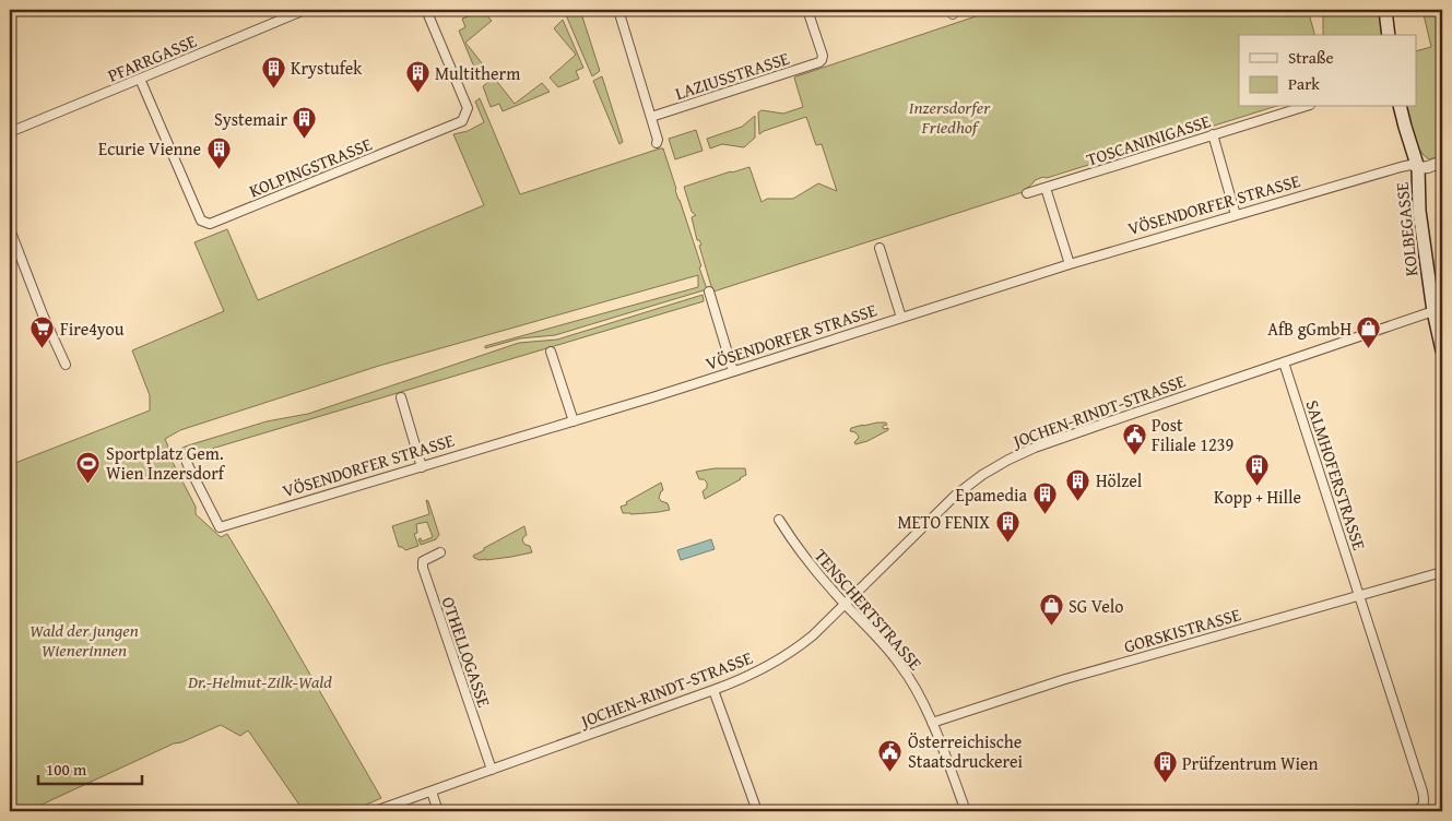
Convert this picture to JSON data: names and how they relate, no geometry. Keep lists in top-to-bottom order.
{
  "streets": {
    "main road": ["KOLBEGASSE"],
    "street": [
      "PFARRGASSE",
      "LAZIUSSTRASSE",
      "TOSCANINIGASSE",
      "KOLPINGSTRASSE",
      "VÖSENDORFER STRASSE",
      "JOCHEN-RINDT-STRASSE",
      "SALMHOFERSTRASSE",
      "TENSCHERTSTRASSE",
      "GORSKISTRASSE",
      "OTHELLOGASSE"
    ]
  },
  "crossings": [
    ["PFARRGASSE", "KOLPINGSTRASSE"],
    ["VÖSENDORFER STRASSE", "KOLBEGASSE"],
    ["KOLBEGASSE", "JOCHEN-RINDT-STRASSE"],
    ["JOCHEN-RINDT-STRASSE", "SALMHOFERSTRASSE"],
    ["JOCHEN-RINDT-STRASSE", "TENSCHERTSTRASSE"],
    ["JOCHEN-RINDT-STRASSE", "OTHELLOGASSE"],
    ["SALMHOFERSTRASSE", "GORSKISTRASSE"],
    ["TENSCHERTSTRASSE", "GORSKISTRASSE"]
  ],
  "parks": ["Inzersdorfer Friedhof", "Wald der jungen Wienerinnen", "Dr.-Helmut-Zilk-Wald"],
  "places": {
    "building": [
      "Krystufek",
      "Multitherm",
      "Systemair",
      "Ecurie Vienne",
      "Kopp + Hille",
      "Hölzel",
      "Epamedia",
      "METO FENIX",
      "Prüfzentrum Wien"
    ],
    "supermarket": ["Fire4you"],
    "shop": ["AfB gGmbH", "SG Velo"],
    "public building": ["Post Filiale 1239", "Österreichische Staatsdruckerei"],
    "sports": ["Sportplatz Gem. Wien Inzersdorf"]
  },
  "legend": ["Straße", "Park"],
  "scale_bar": "100 m"
}
